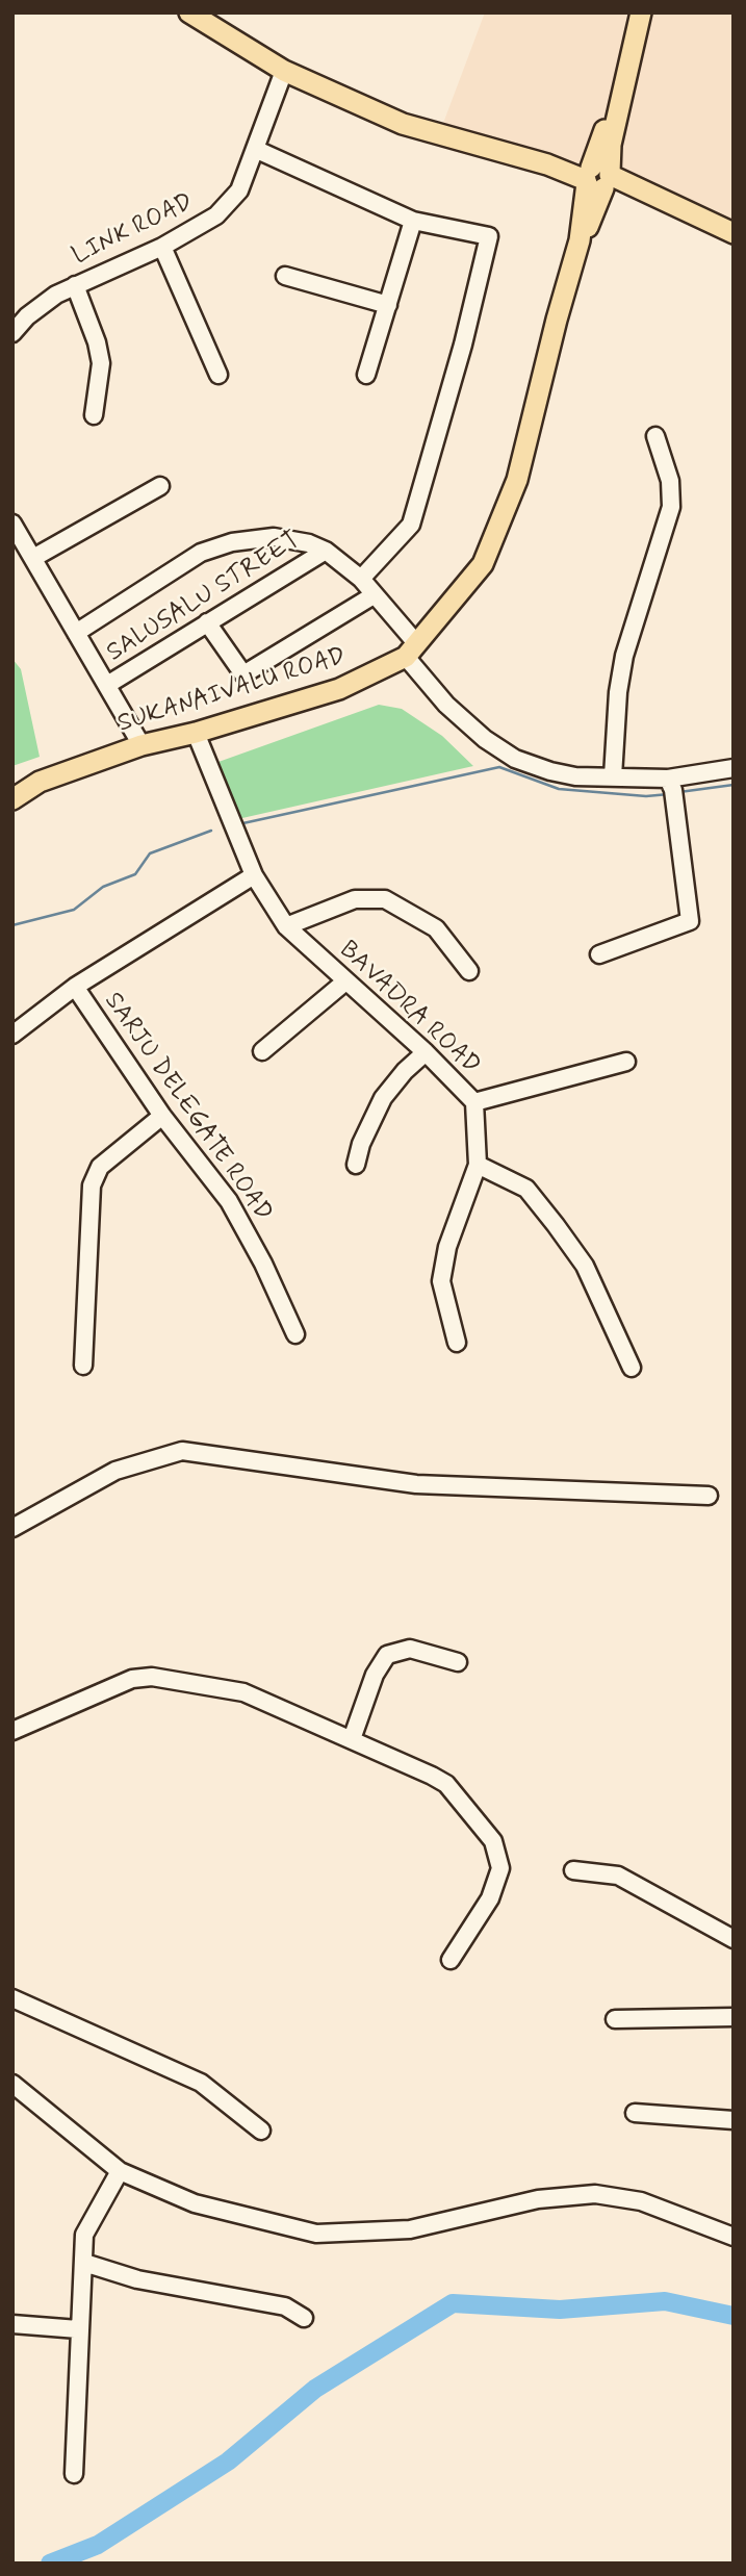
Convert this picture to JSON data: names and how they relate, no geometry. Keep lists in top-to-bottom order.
{
  "streets": {
    "main road": ["SUKANAIVALU ROAD"],
    "street": [
      "LINK ROAD",
      "SALUSALU STREET",
      "BAVADRA ROAD",
      "SARJU DELEGATE ROAD"
    ]
  },
  "crossings": [
    ["SUKANAIVALU ROAD", "BAVADRA ROAD"]
  ]
}
